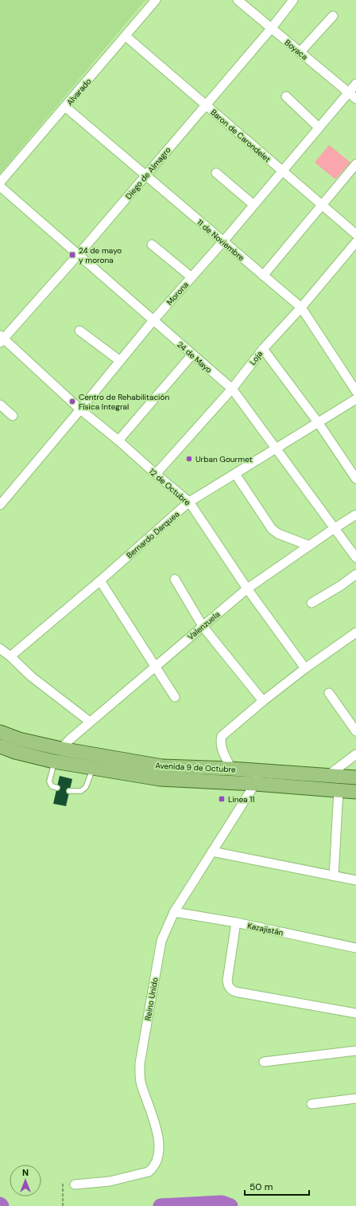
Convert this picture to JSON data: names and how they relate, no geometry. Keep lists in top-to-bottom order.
{
  "streets": {
    "main road": ["Avenida 9 de Octubre"],
    "street": [
      "Boyaca",
      "Alvarado",
      "Baron de Carondelet",
      "Diego de Almagro",
      "11 de Noviembre",
      "Morona",
      "24 de Mayo",
      "Loja",
      "12 de Octubre",
      "Bernardo Darquea",
      "Valenzuela",
      "Kazajistán",
      "Reino Unido"
    ]
  },
  "crossings": [
    ["Boyaca", "Diego de Almagro"],
    ["Boyaca", "Morona"],
    ["Alvarado", "Baron de Carondelet"],
    ["Alvarado", "11 de Noviembre"],
    ["Baron de Carondelet", "Diego de Almagro"],
    ["Baron de Carondelet", "Morona"],
    ["Diego de Almagro", "11 de Noviembre"],
    ["Diego de Almagro", "24 de Mayo"],
    ["Diego de Almagro", "12 de Octubre"],
    ["11 de Noviembre", "Morona"],
    ["11 de Noviembre", "Loja"],
    ["Morona", "24 de Mayo"],
    ["Morona", "12 de Octubre"],
    ["24 de Mayo", "Loja"],
    ["24 de Mayo", "Bernardo Darquea"],
    ["24 de Mayo", "Valenzuela"],
    ["Loja", "12 de Octubre"],
    ["12 de Octubre", "Bernardo Darquea"],
    ["12 de Octubre", "Valenzuela"],
    ["Valenzuela", "Avenida 9 de Octubre"],
    ["Avenida 9 de Octubre", "Reino Unido"],
    ["Kazajistán", "Reino Unido"]
  ],
  "places": {
    "transit": ["24 de mayo y morona", "Linea 11"],
    "other": ["Centro de Rehabilitación Física Integral", "Urban Gourmet"]
  },
  "scale_bar": "50 m",
  "north": "top"
}
